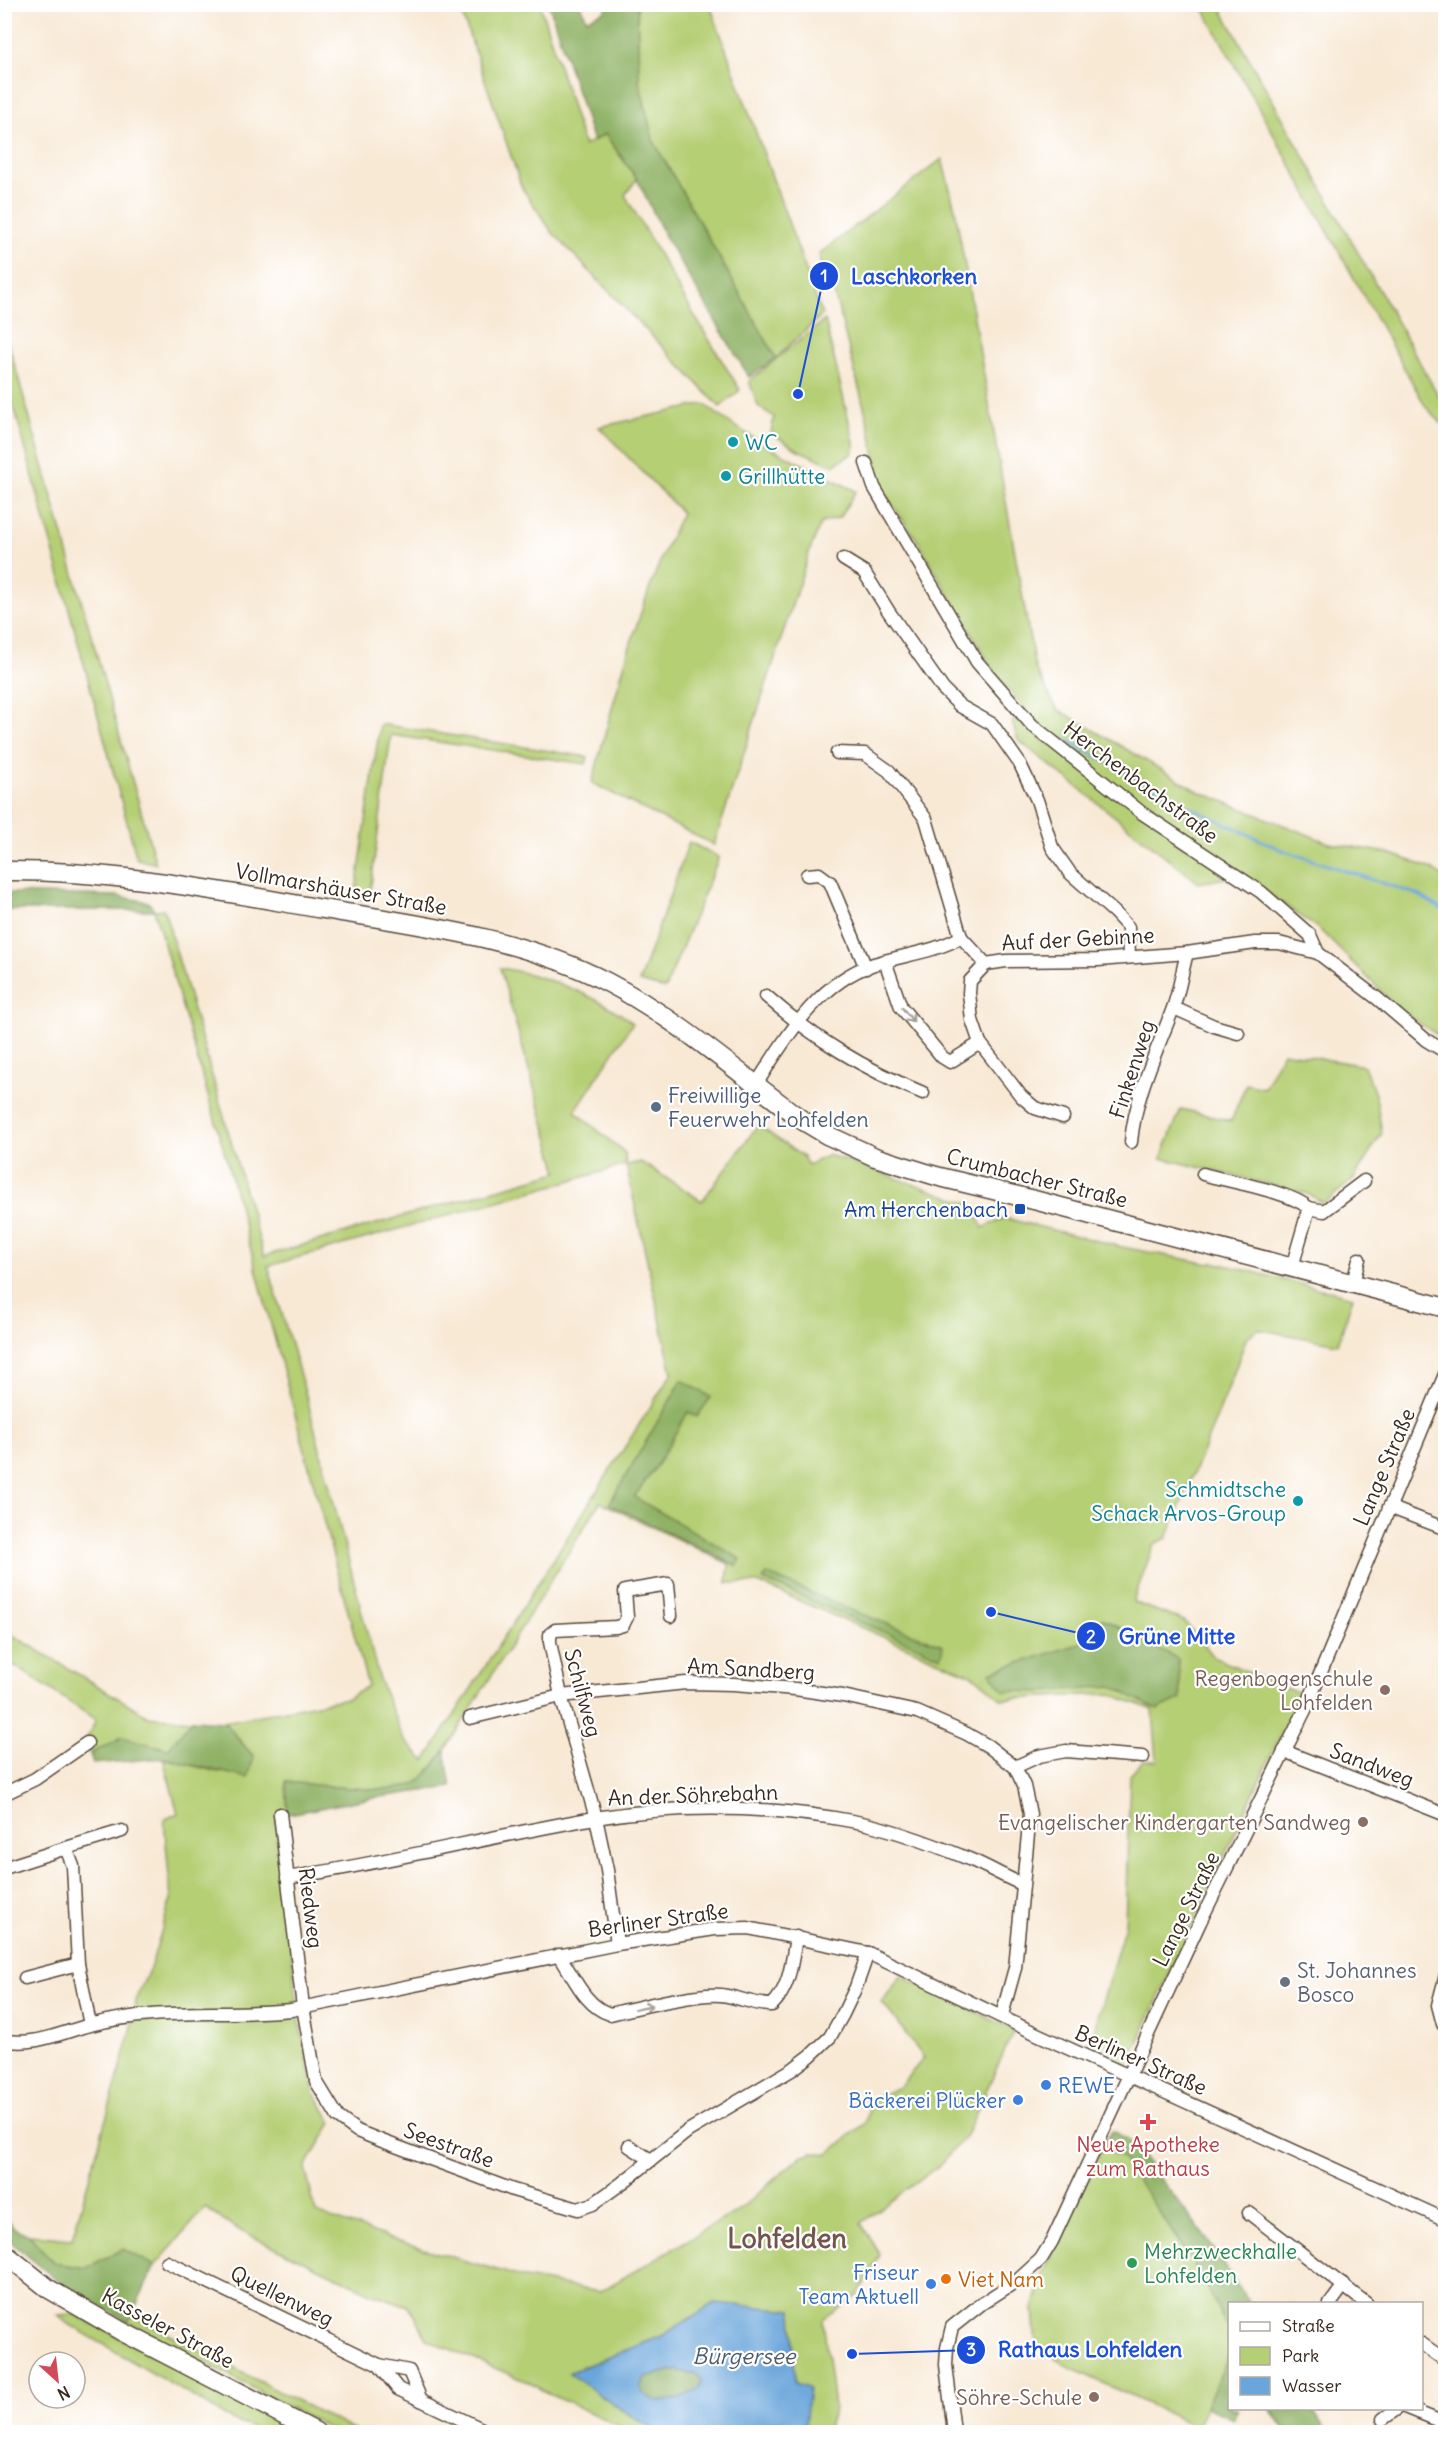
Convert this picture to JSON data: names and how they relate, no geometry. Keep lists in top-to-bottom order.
{
  "streets": {
    "main road": ["Vollmarshäuser Straße", "Crumbacher Straße", "Kasseler Straße"],
    "street": [
      "Herchenbachstraße",
      "Auf der Gebinne",
      "Finkenweg",
      "Lange Straße",
      "Am Sandberg",
      "Schilfweg",
      "Sandweg",
      "An der Söhrebahn",
      "Riedweg",
      "Berliner Straße",
      "Seestraße",
      "Quellenweg"
    ]
  },
  "crossings": [
    ["Vollmarshäuser Straße", "Crumbacher Straße"],
    ["Auf der Gebinne", "Finkenweg"],
    ["Lange Straße", "Sandweg"],
    ["Lange Straße", "Berliner Straße"],
    ["Am Sandberg", "Schilfweg"],
    ["Schilfweg", "An der Söhrebahn"],
    ["Schilfweg", "Berliner Straße"],
    ["An der Söhrebahn", "Riedweg"],
    ["Riedweg", "Berliner Straße"],
    ["Riedweg", "Seestraße"],
    ["Berliner Straße", "Seestraße"]
  ],
  "districts": ["Lohfelden"],
  "water": ["Bürgersee"],
  "places": {
    "other": [
      "Laschkorken",
      "WC",
      "Grillhütte",
      "Freiwillige Feuerwehr Lohfelden",
      "Schmidtsche Schack Arvos-Group",
      "Grüne Mitte",
      "Regenbogenschule Lohfelden",
      "Evangelischer Kindergarten Sandweg",
      "St. Johannes Bosco",
      "REWE",
      "Bäckerei Plücker",
      "Mehrzweckhalle Lohfelden",
      "Viet Nam",
      "Friseur Team Aktuell",
      "Rathaus Lohfelden",
      "Söhre-Schule"
    ],
    "transit": ["Am Herchenbach"],
    "health": ["Neue Apotheke zum Rathaus"]
  },
  "legend": ["Straße", "Park", "Wasser"],
  "north": "bottom right"
}
